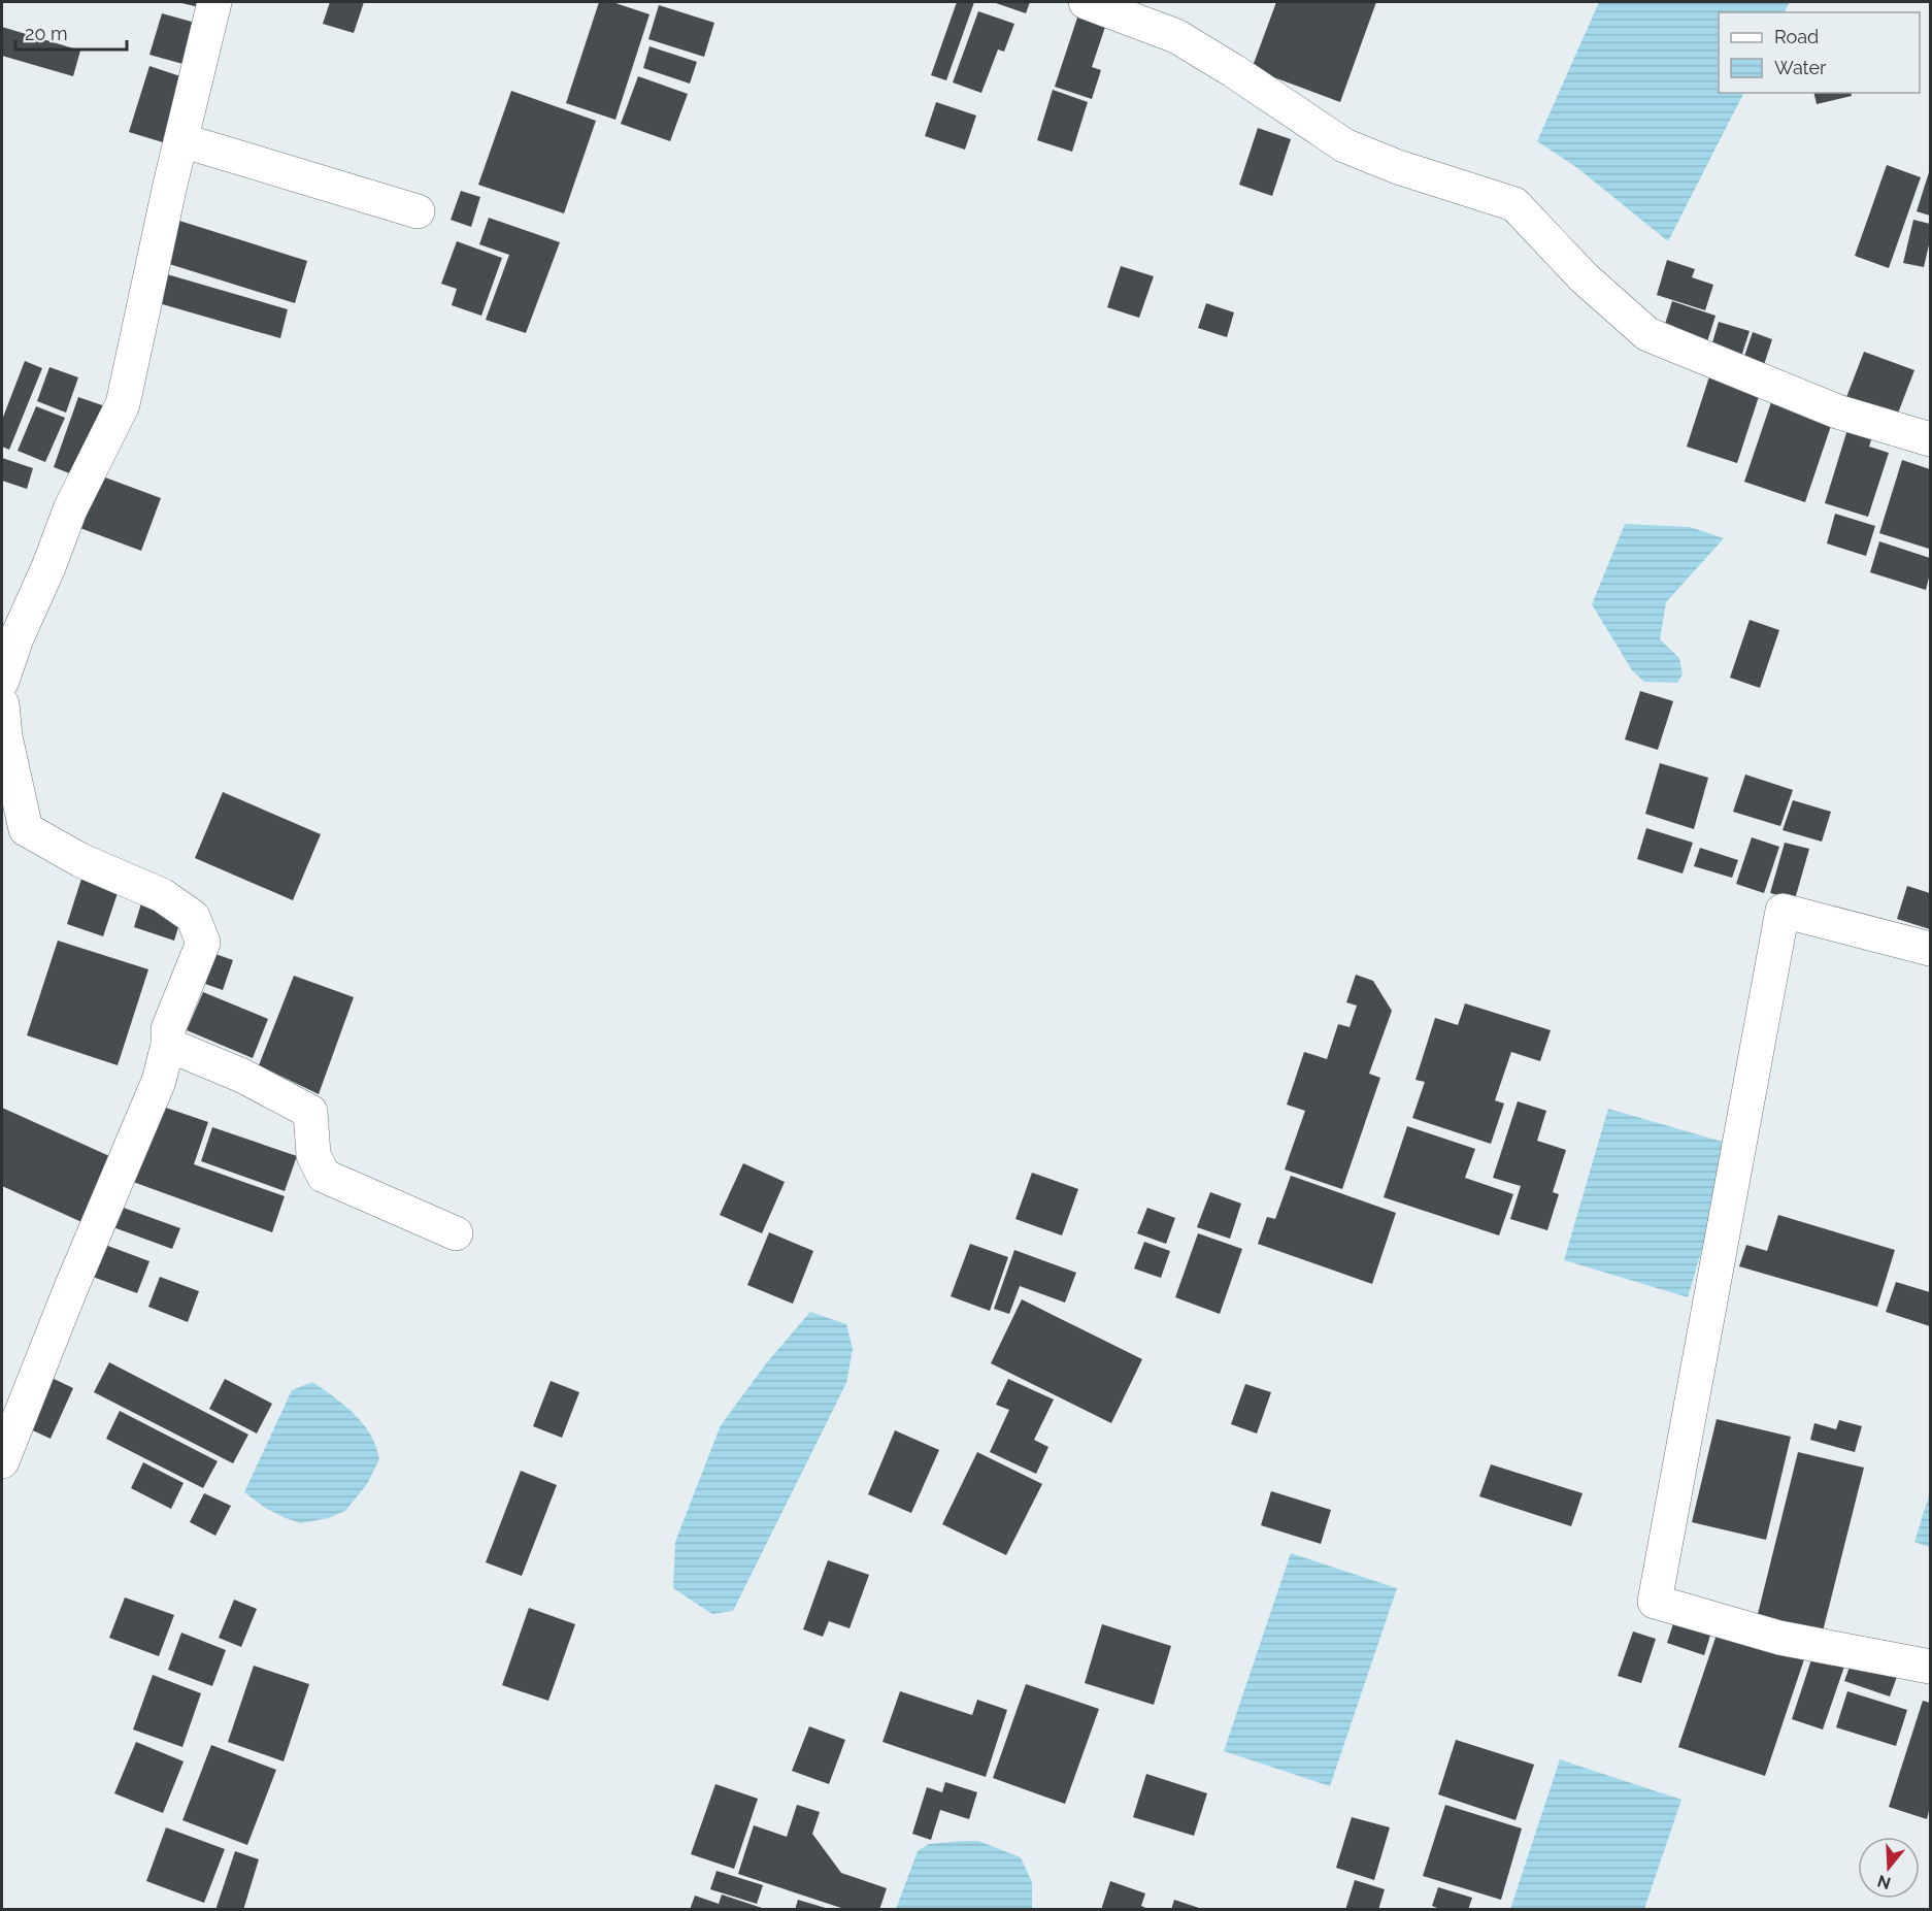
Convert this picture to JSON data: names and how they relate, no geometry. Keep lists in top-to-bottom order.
{
  "legend": ["Road", "Water"],
  "scale_bar": "20 m",
  "north": "bottom"
}
